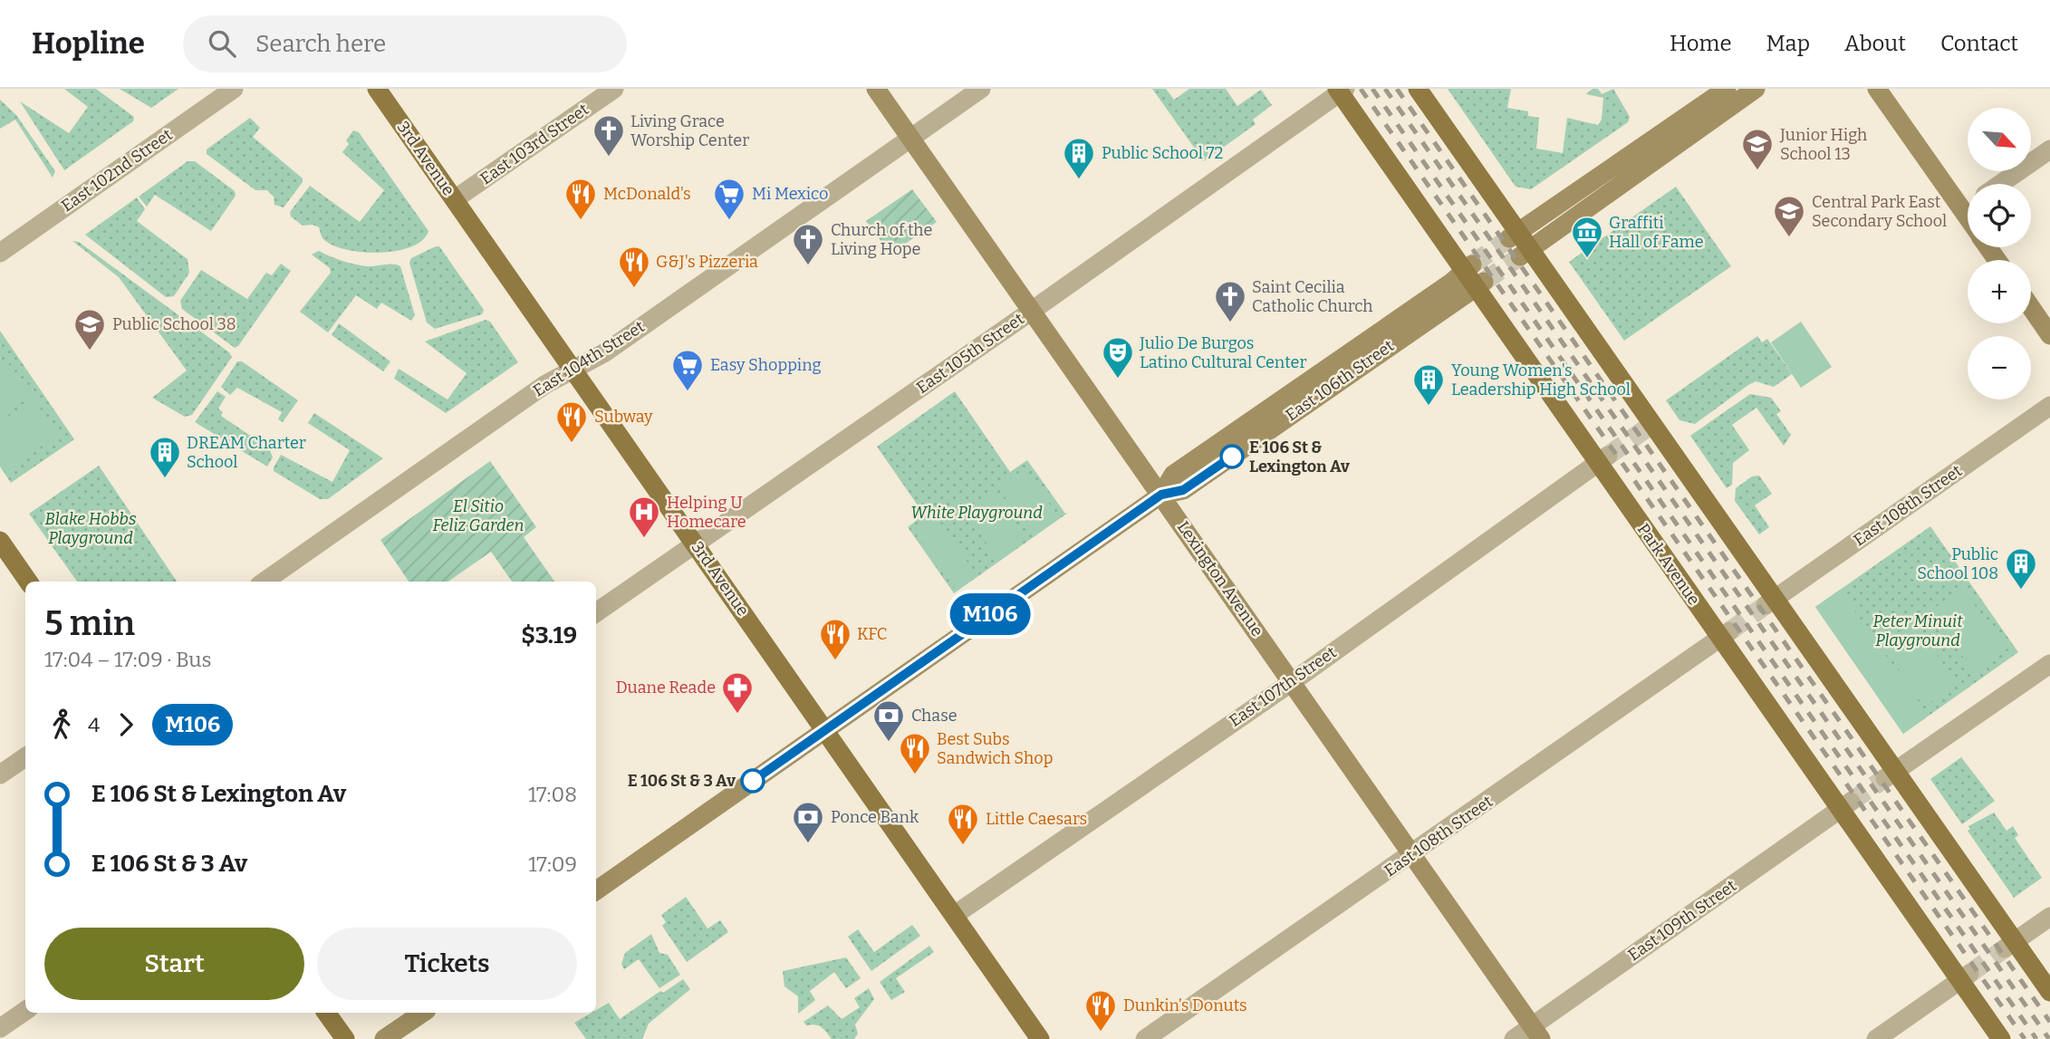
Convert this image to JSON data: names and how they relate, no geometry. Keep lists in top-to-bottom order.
{
  "streets": {
    "main road": [
      "3rd Avenue",
      "East 106th Street",
      "Park Avenue",
      "Lexington Avenue"
    ],
    "street": [
      "East 103rd Street",
      "East 102nd Street",
      "East 105th Street",
      "East 104th Street",
      "East 108th Street",
      "East 107th Street",
      "East 109th Street"
    ]
  },
  "crossings": [
    ["East 103rd Street", "3rd Avenue"],
    ["3rd Avenue", "East 105th Street"],
    ["3rd Avenue", "East 104th Street"],
    ["3rd Avenue", "East 106th Street"],
    ["3rd Avenue", "East 107th Street"],
    ["East 105th Street", "Park Avenue"],
    ["East 105th Street", "Lexington Avenue"],
    ["East 104th Street", "Lexington Avenue"],
    ["East 106th Street", "Park Avenue"],
    ["East 106th Street", "Lexington Avenue"],
    ["East 108th Street", "Park Avenue"],
    ["East 108th Street", "Lexington Avenue"],
    ["Park Avenue", "East 107th Street"],
    ["Park Avenue", "East 109th Street"],
    ["Lexington Avenue", "East 107th Street"],
    ["Lexington Avenue", "East 109th Street"]
  ],
  "parks": [
    "El Sitio Feliz Garden",
    "White Playground",
    "Blake Hobbs Playground",
    "Peter Minuit Playground"
  ],
  "places": {
    "church": ["Living Grace Worship Center", "Church of the Living Hope", "Saint Cecilia Catholic Church"],
    "school or university": ["Junior High School 13", "Central Park East Secondary School", "Public School 38"],
    "building": [
      "Public School 72",
      "Young Women's Leadership High School",
      "DREAM Charter School",
      "Public School 108"
    ],
    "restaurant": [
      "McDonald's",
      "G&J's Pizzeria",
      "Subway",
      "KFC",
      "Best Subs Sandwich Shop",
      "Little Caesars",
      "Dunkin’s Donuts"
    ],
    "supermarket": ["Mi Mexico", "Easy Shopping"],
    "museum": ["Graffiti Hall of Fame"],
    "theatre": ["Julio De Burgos Latino Cultural Center"],
    "other": ["E 106 St & Lexington Av", "E 106 St & 3 Av"],
    "hospital": ["Helping U Homecare"],
    "pharmacy": ["Duane Reade"],
    "bank": ["Chase", "Ponce Bank"]
  },
  "lines": ["bus line M106"],
  "north": "bottom right",
  "page": {
    "header": "Hopline",
    "search": "Search here",
    "nav": [
      "Home",
      "Map",
      "About",
      "Contact"
    ],
    "on_map": "M106",
    "map_buttons": ["+", "−"],
    "heading": ["5 min", "17:04 – 17:09 · Bus", "$3.19"],
    "legs": ["4", "M106"],
    "list": [
      {
        "name": "E 106 St & Lexington Av",
        "value": "17:08"
      },
      {
        "name": "E 106 St & 3 Av",
        "value": "17:09"
      }
    ],
    "buttons": ["Start", "Tickets"]
  }
}
